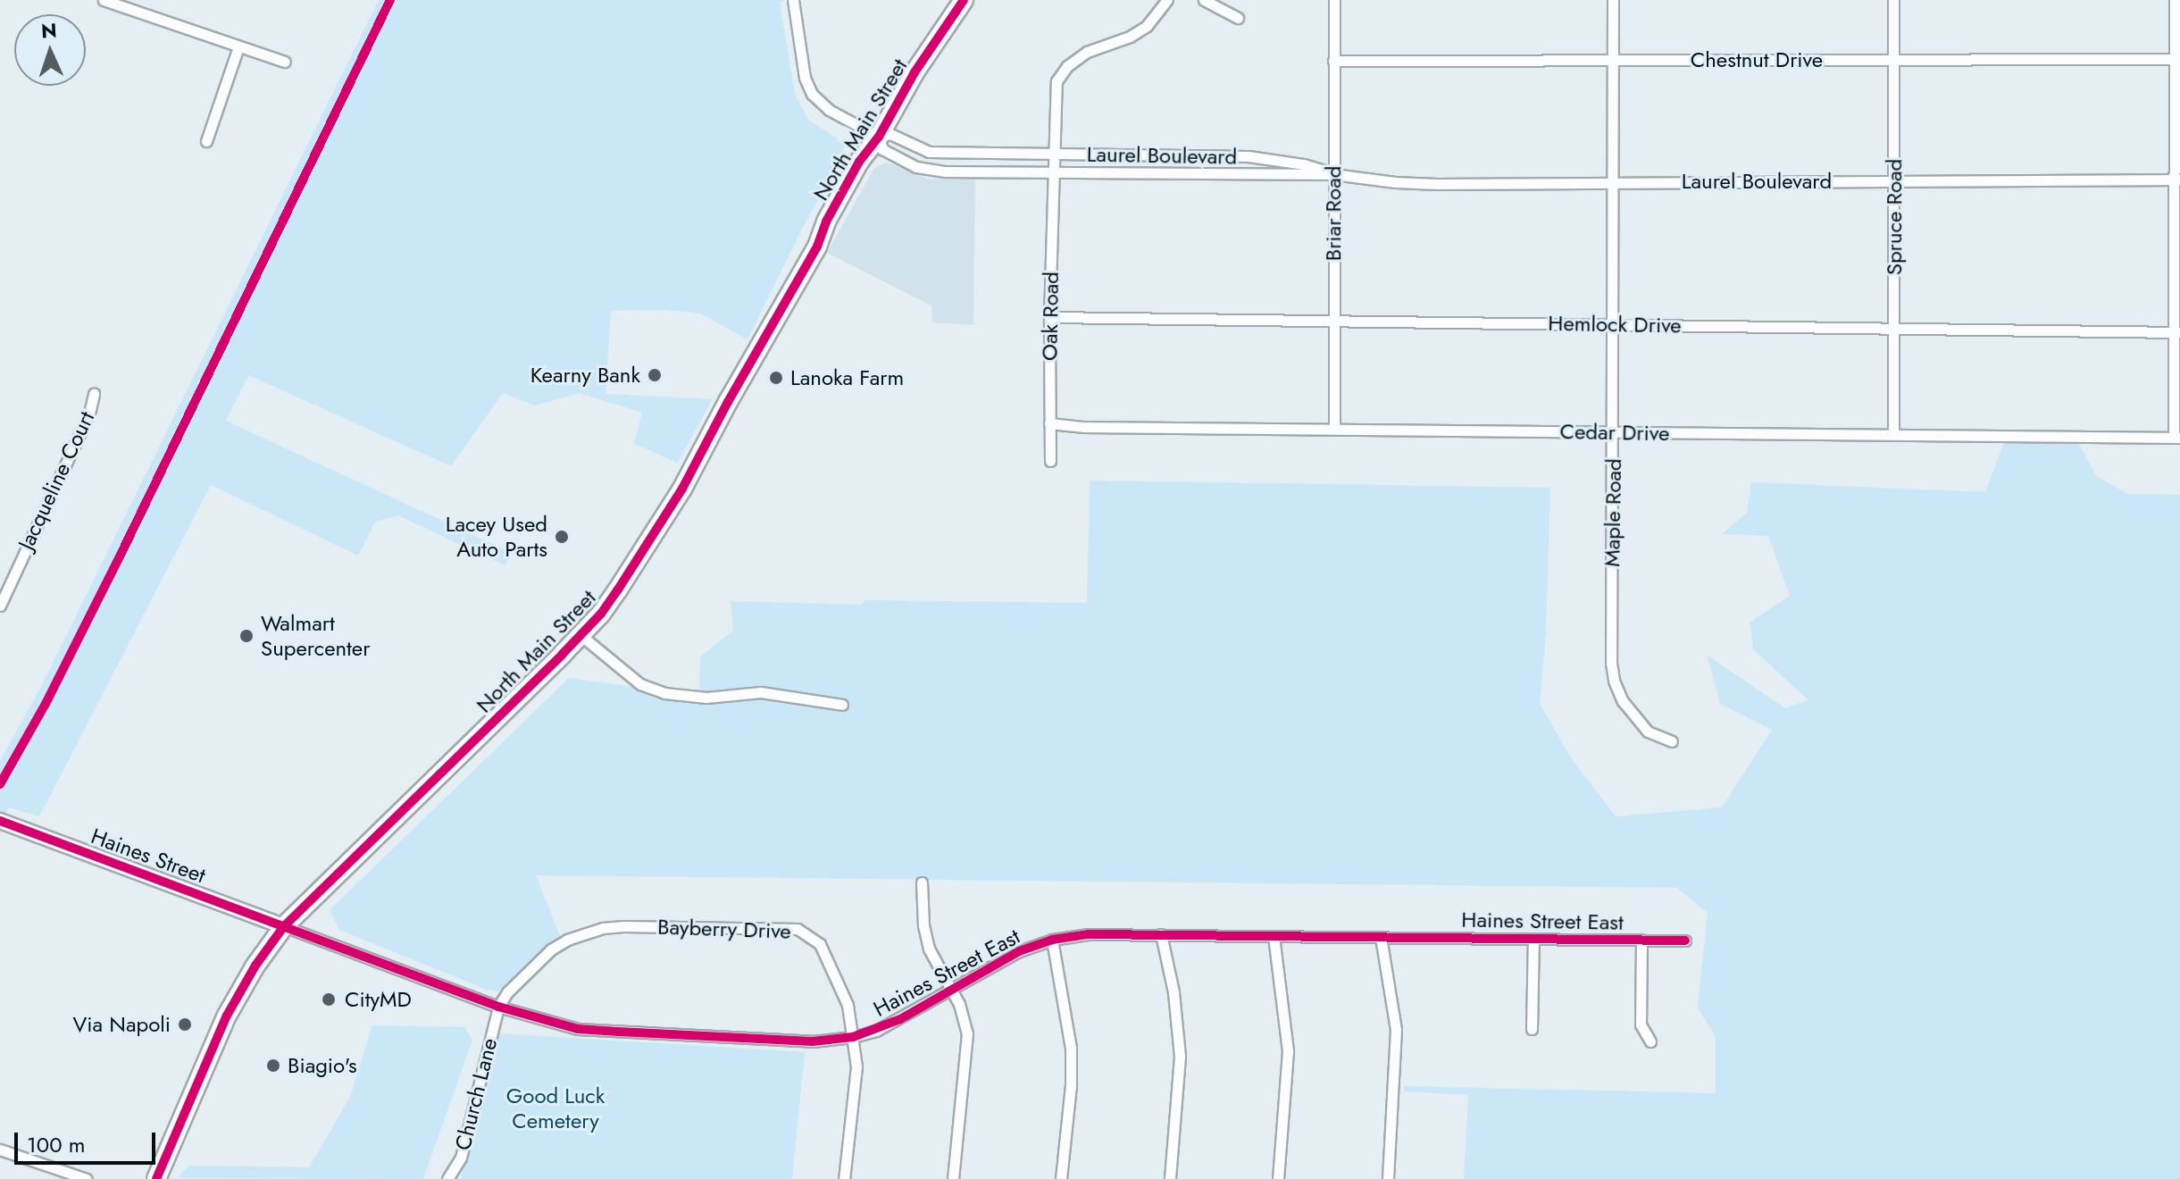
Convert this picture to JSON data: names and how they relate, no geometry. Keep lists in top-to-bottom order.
{
  "streets": {
    "highway": ["North Main Street"],
    "street": [
      "Chestnut Drive",
      "Laurel Boulevard",
      "Briar Road",
      "Spruce Road",
      "Oak Road",
      "Hemlock Drive",
      "Cedar Drive",
      "Jacqueline Court",
      "Maple Road",
      "Haines Street",
      "Haines Street East",
      "Bayberry Drive",
      "Church Lane"
    ]
  },
  "crossings": [
    ["Chestnut Drive", "Briar Road"],
    ["Chestnut Drive", "Spruce Road"],
    ["Chestnut Drive", "Maple Road"],
    ["North Main Street", "Laurel Boulevard"],
    ["North Main Street", "Haines Street"],
    ["North Main Street", "Haines Street East"],
    ["Laurel Boulevard", "Briar Road"],
    ["Laurel Boulevard", "Spruce Road"],
    ["Laurel Boulevard", "Oak Road"],
    ["Laurel Boulevard", "Maple Road"],
    ["Briar Road", "Hemlock Drive"],
    ["Briar Road", "Cedar Drive"],
    ["Spruce Road", "Hemlock Drive"],
    ["Spruce Road", "Cedar Drive"],
    ["Oak Road", "Hemlock Drive"],
    ["Oak Road", "Cedar Drive"],
    ["Hemlock Drive", "Maple Road"],
    ["Cedar Drive", "Maple Road"],
    ["Haines Street", "Haines Street East"],
    ["Haines Street East", "Bayberry Drive"],
    ["Haines Street East", "Church Lane"],
    ["Bayberry Drive", "Church Lane"]
  ],
  "parks": ["Good Luck Cemetery"],
  "places": [
    "Kearny Bank",
    "Lanoka Farm",
    "Lacey Used Auto Parts",
    "Walmart Supercenter",
    "CityMD",
    "Via Napoli",
    "Biagio's"
  ],
  "scale_bar": "100 m",
  "north": "top"
}
